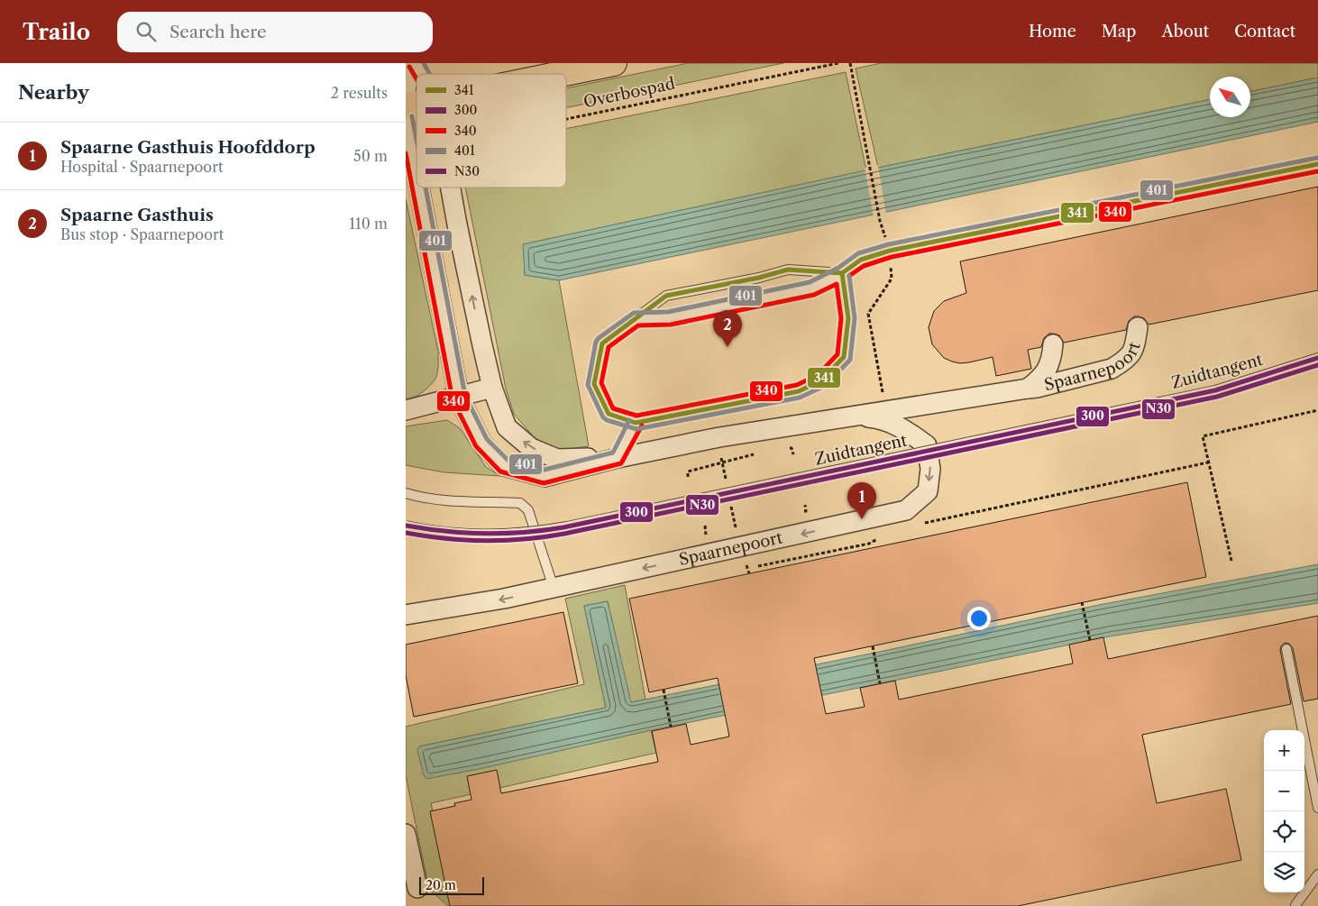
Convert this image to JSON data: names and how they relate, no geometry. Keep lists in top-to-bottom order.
{
  "streets": {
    "street": ["Spaarnepoort"],
    "lane": ["Zuidtangent"],
    "path": ["Overbospad"]
  },
  "lines": [
    "transit line 401",
    "transit line 340",
    "transit line 341",
    "transit line 300",
    "transit line N30"
  ],
  "legend": [
    "341",
    "300",
    "340",
    "401",
    "N30"
  ],
  "scale_bar": "20 m",
  "north": "top left",
  "page": {
    "header": "Trailo",
    "search": "Search here",
    "nav": [
      "Home",
      "Map",
      "About",
      "Contact"
    ],
    "heading": ["Nearby", "2 results"],
    "list": [
      {
        "mark": "1",
        "name": "Spaarne Gasthuis Hoofddorp",
        "note": "Hospital · Spaarnepoort",
        "value": "50 m"
      },
      {
        "mark": "2",
        "name": "Spaarne Gasthuis",
        "note": "Bus stop · Spaarnepoort",
        "value": "110 m"
      }
    ],
    "pins": ["2", "1"],
    "map_buttons": ["+", "−"],
    "scale": "20 m"
  }
}
